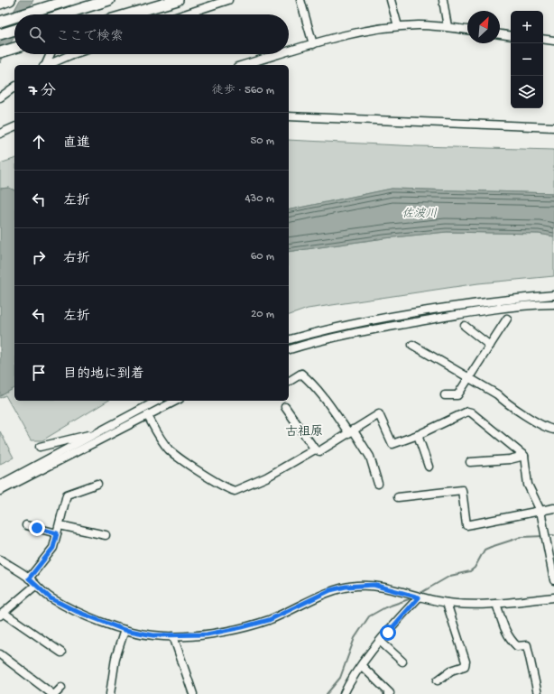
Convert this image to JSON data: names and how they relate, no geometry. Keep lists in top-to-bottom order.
{
  "districts": ["古祖原"],
  "water": ["佐波川"],
  "north": "top right",
  "page": {
    "map_buttons": ["+", "−"],
    "search": "ここで検索",
    "heading": ["7 分", "徒歩 · 560 m"],
    "list": [
      ["直進", "50 m"],
      ["左折", "430 m"],
      ["右折", "60 m"],
      ["左折", "20 m"],
      "目的地に到着"
    ]
  }
}
